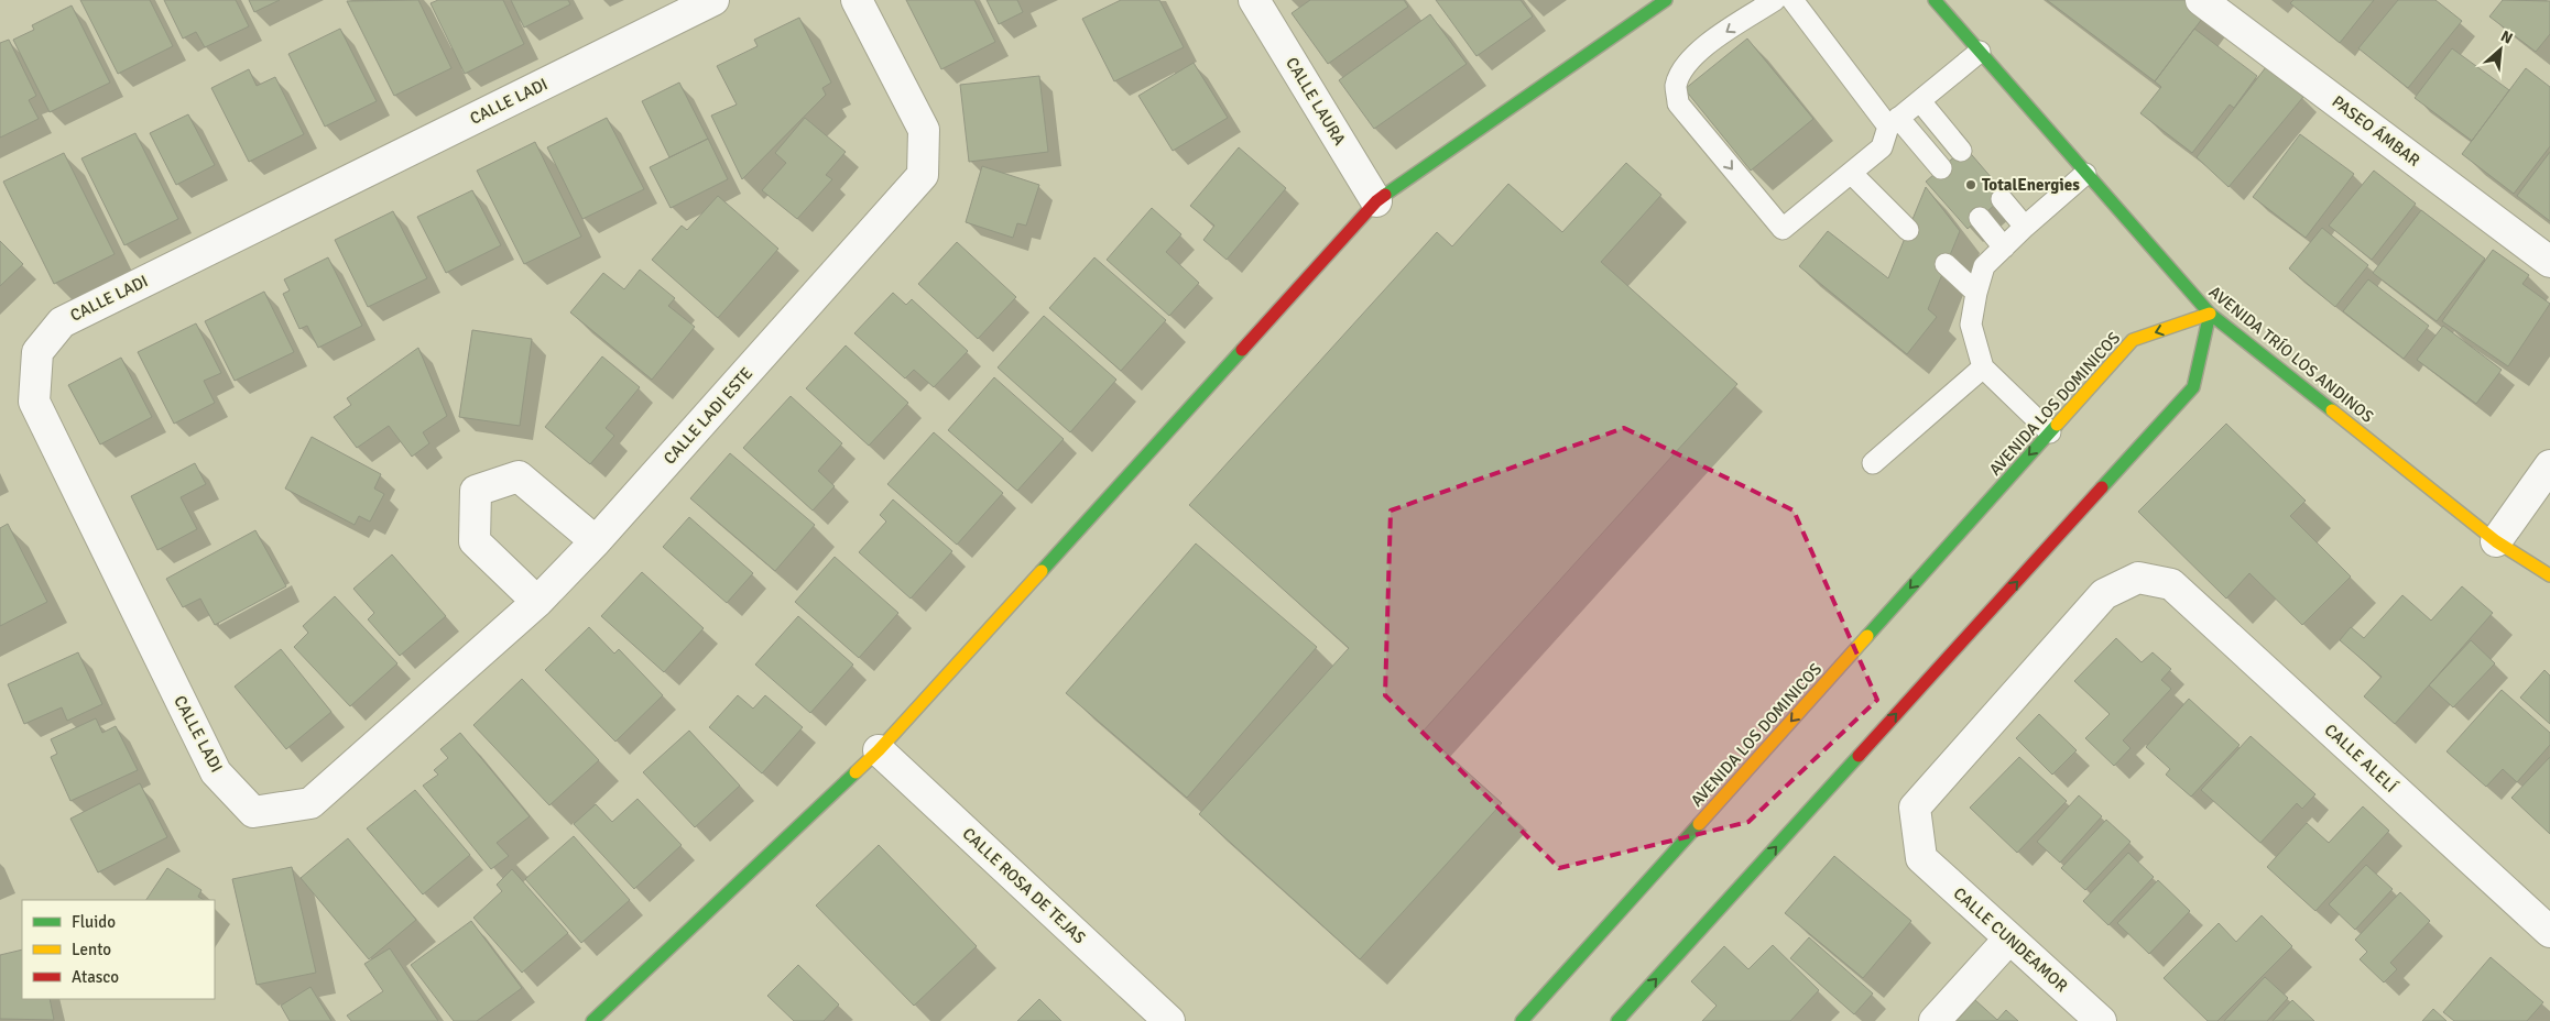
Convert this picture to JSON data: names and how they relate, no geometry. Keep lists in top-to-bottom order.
{
  "streets": {
    "street": [
      "CALLE LADI",
      "CALLE LAURA",
      "PASEO ÁMBAR",
      "AVENIDA TRÍO LOS ANDINOS",
      "AVENIDA LOS DOMINICOS",
      "CALLE LADI ESTE",
      "CALLE ALELÍ",
      "CALLE ROSA DE TEJAS",
      "CALLE CUNDEAMOR"
    ]
  },
  "crossings": [
    ["CALLE LADI", "CALLE LADI ESTE"],
    ["AVENIDA TRÍO LOS ANDINOS", "AVENIDA LOS DOMINICOS"],
    ["CALLE ALELÍ", "CALLE CUNDEAMOR"]
  ],
  "places": ["TotalEnergies"],
  "legend": ["Fluido", "Lento", "Atasco"],
  "north": "top right"
}
